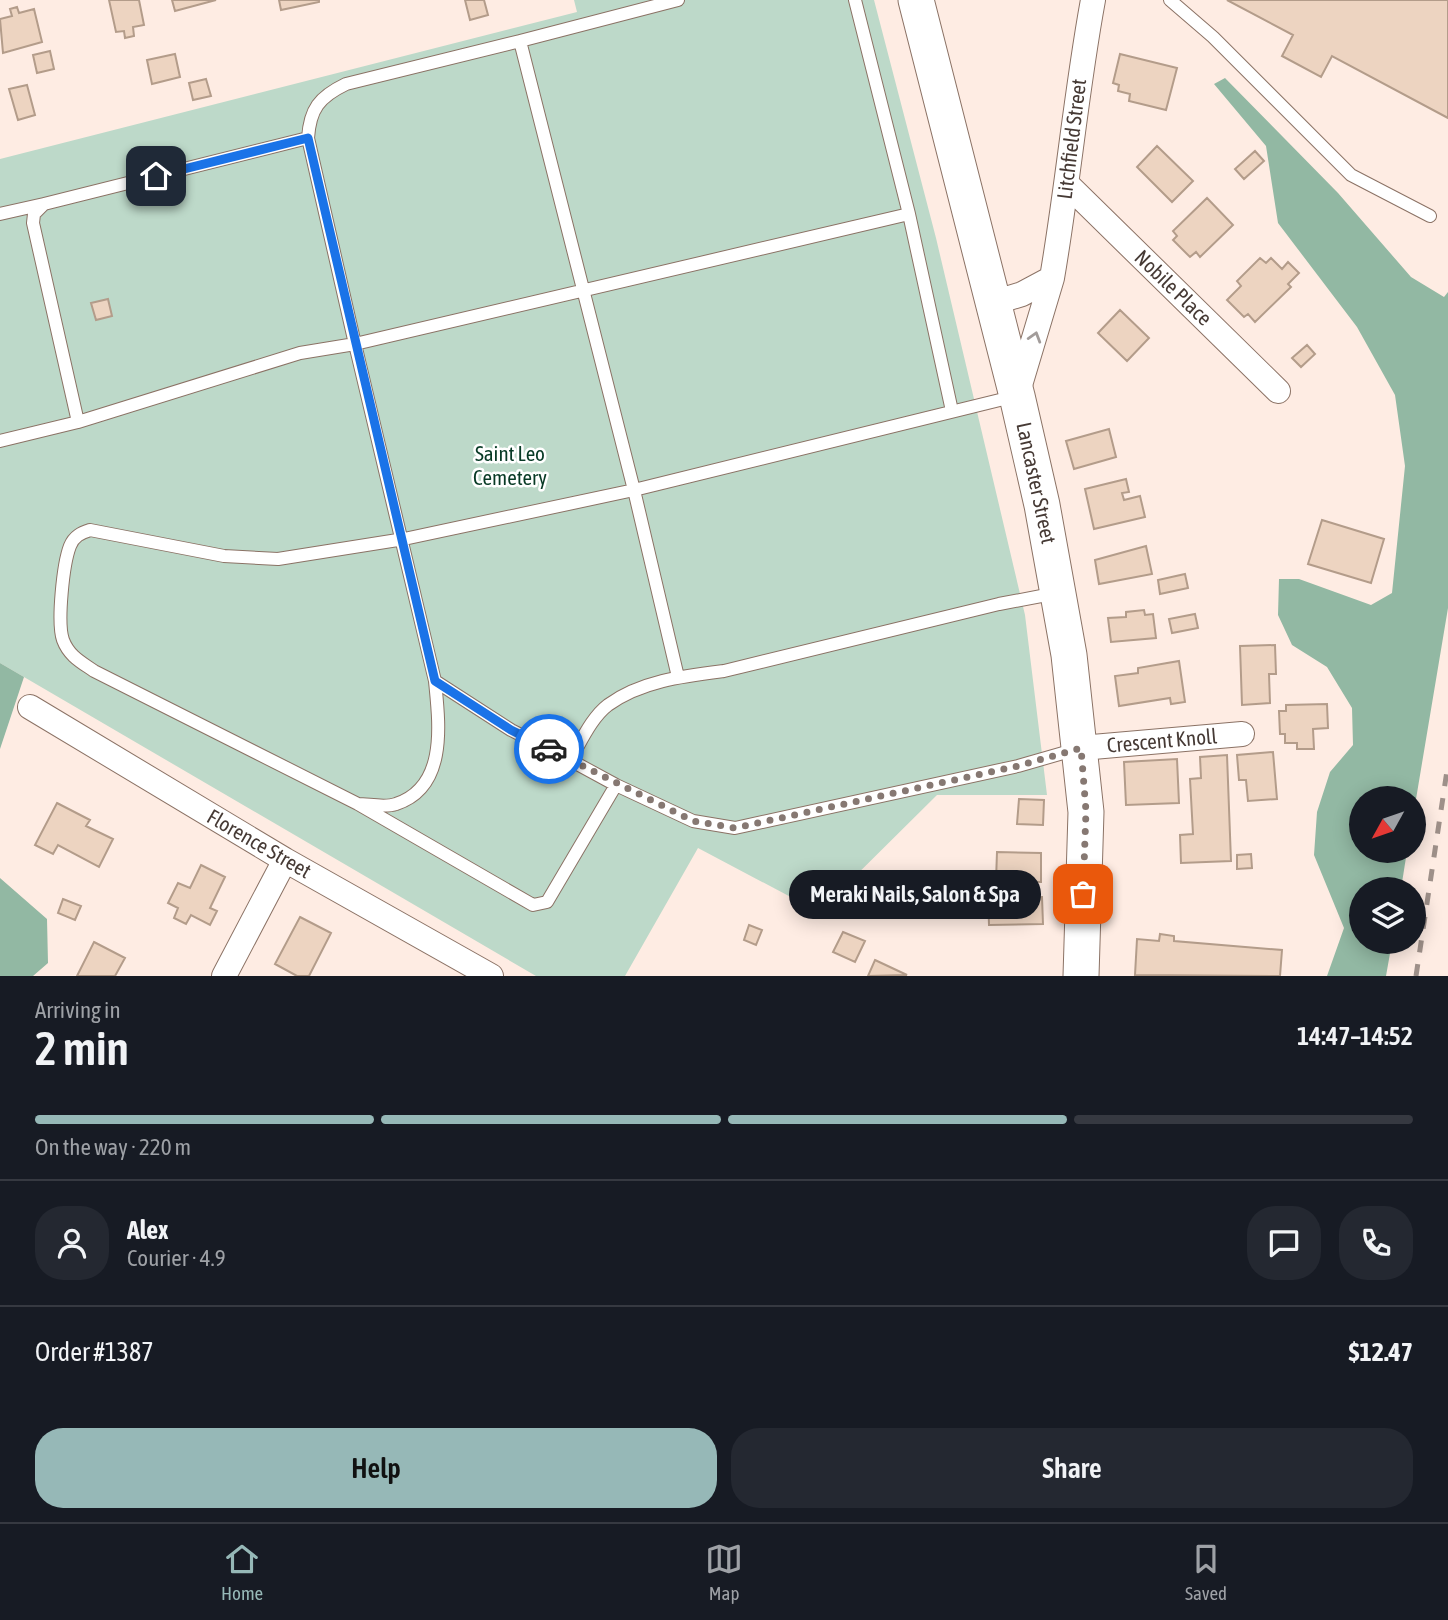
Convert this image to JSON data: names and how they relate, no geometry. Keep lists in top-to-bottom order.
{
  "streets": {
    "main road": ["Lancaster Street"],
    "street": [
      "Litchfield Street",
      "Nobile Place",
      "Crescent Knoll",
      "Florence Street"
    ]
  },
  "crossings": [
    ["Litchfield Street", "Nobile Place"],
    ["Litchfield Street", "Lancaster Street"],
    ["Lancaster Street", "Crescent Knoll"]
  ],
  "parks": ["Saint Leo Cemetery"],
  "places": ["Meraki Nails, Salon & Spa"],
  "north": "bottom left",
  "page": {
    "bubble": "Meraki Nails, Salon & Spa",
    "heading": ["2 min", "Arriving in", "14:47–14:52"],
    "panel": [
      "Alex",
      "Courier · 4.9",
      "Order #1387",
      "$12.47"
    ],
    "bar": "On the way · 220 m",
    "buttons": ["Help", "Share"],
    "tabs": ["Home", "Map", "Saved"]
  }
}
